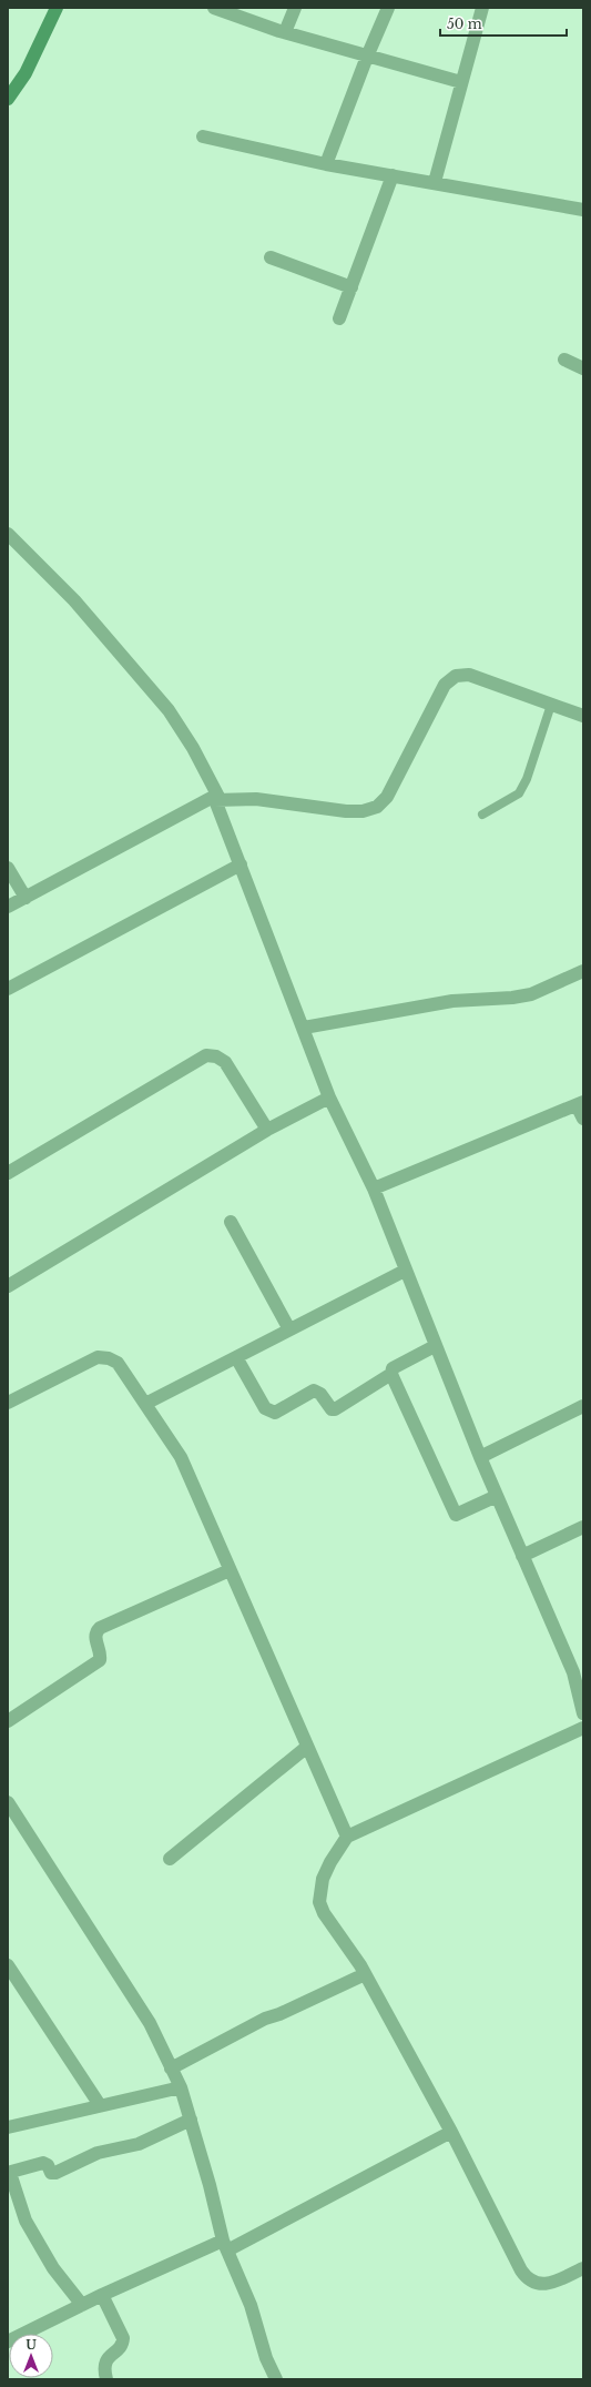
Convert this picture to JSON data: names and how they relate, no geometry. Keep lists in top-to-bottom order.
{
  "scale_bar": "50 m",
  "north": "top"
}
